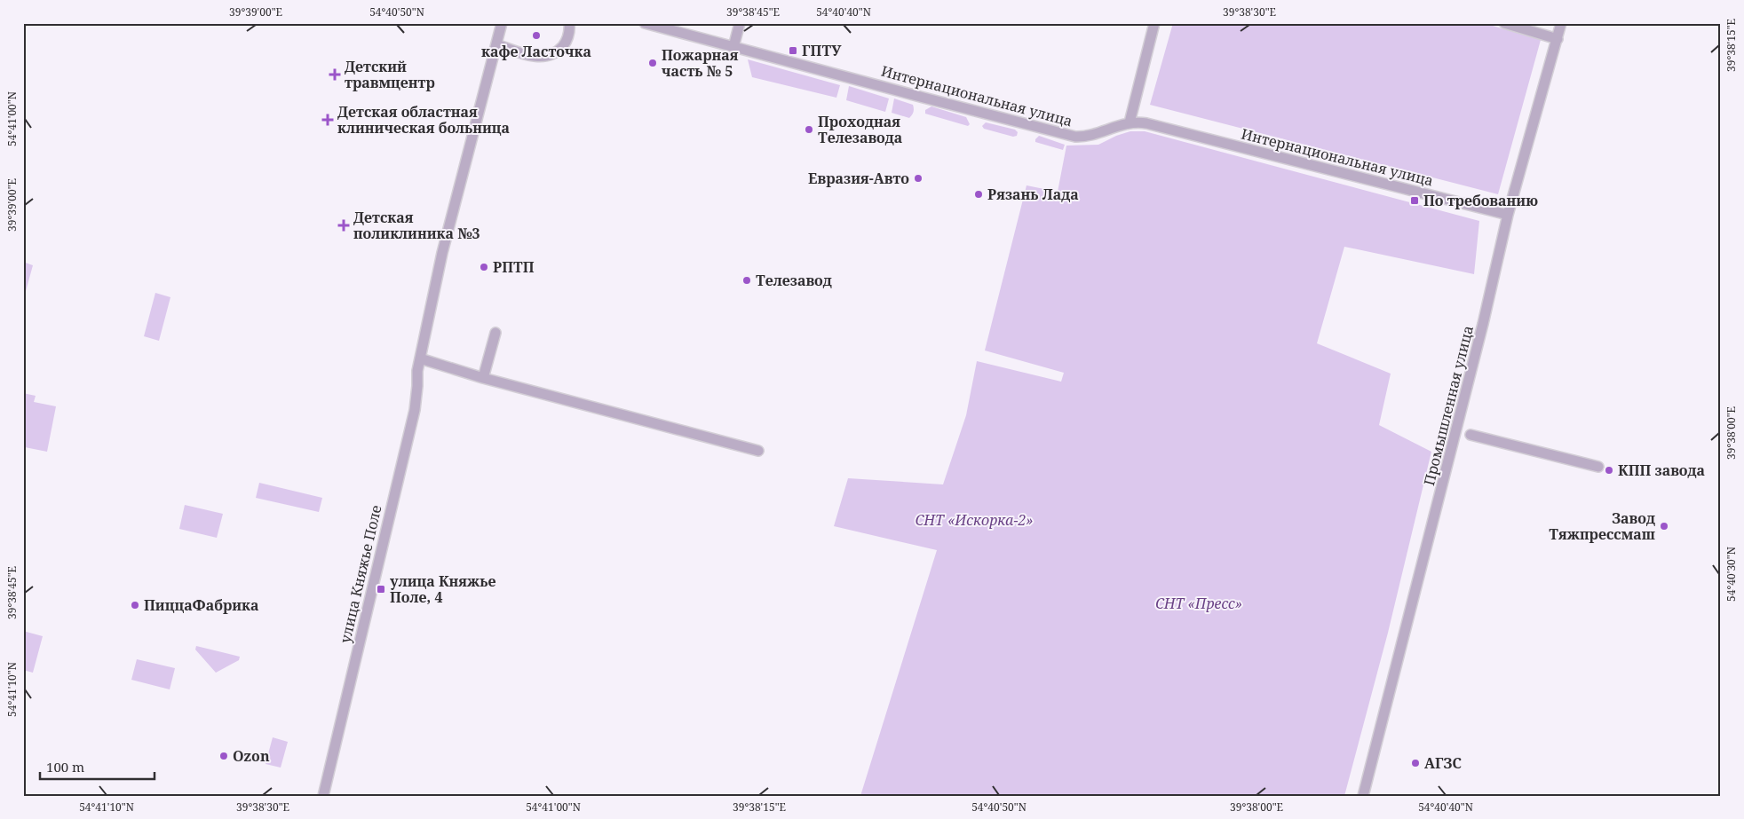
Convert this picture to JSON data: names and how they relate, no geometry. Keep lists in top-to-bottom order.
{
  "streets": {
    "street": ["Интернациональная улица", "Промышленная улица", "улица Княжье Поле"]
  },
  "crossings": [
    ["Интернациональная улица", "Промышленная улица"]
  ],
  "parks": ["СНТ «Искорка-2»", "СНТ «Пресс»"],
  "places": {
    "other": [
      "кафе Ласточка",
      "Пожарная часть № 5",
      "Проходная Телезавода",
      "Евразия-Авто",
      "Рязань Лада",
      "РПТП",
      "Телезавод",
      "КПП завода",
      "Завод Тяжпрессмаш",
      "ПиццаФабрика",
      "Ozon",
      "АГЗС"
    ],
    "transit": ["ГПТУ", "По требованию", "улица Княжье Поле, 4"],
    "health": ["Детский травмцентр", "Детская областная клиническая больница", "Детская поликлиника №3"]
  },
  "scale_bar": "100 m",
  "coordinates": [
    "39°39'00\"E",
    "54°40'50\"N",
    "39°38'45\"E",
    "54°40'40\"N",
    "39°38'30\"E",
    "39°38'15\"E",
    "54°41'00\"N",
    "39°38'00\"E",
    "54°40'30\"N",
    "54°41'10\"N"
  ]
}
